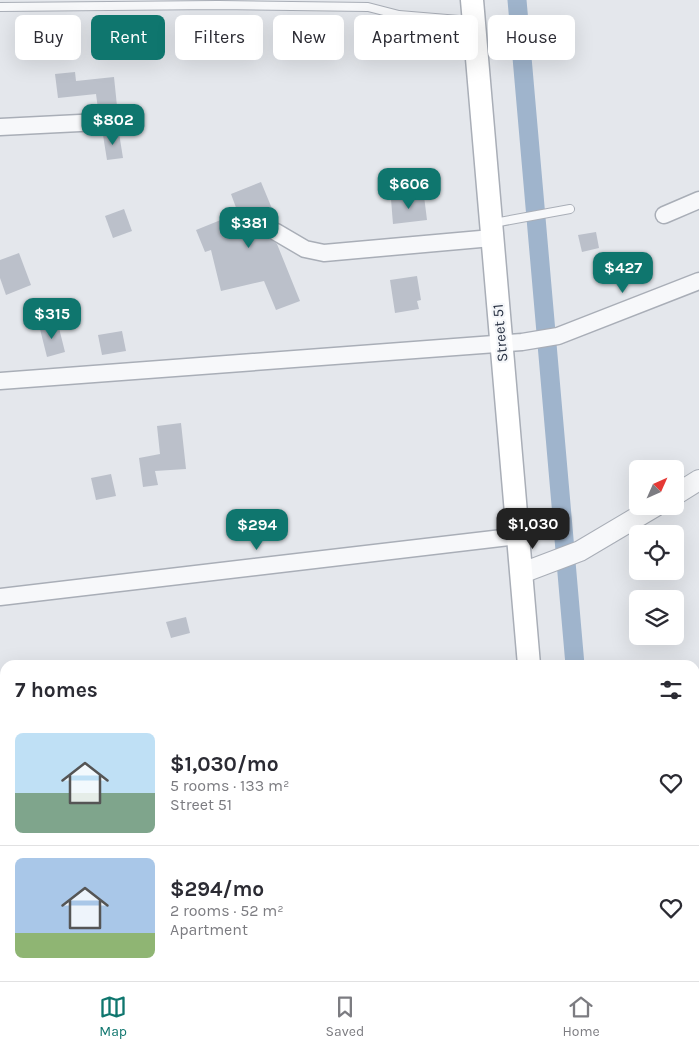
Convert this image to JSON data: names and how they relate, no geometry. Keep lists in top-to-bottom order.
{
  "streets": {
    "main road": ["Street 51"]
  },
  "north": "top right",
  "page": {
    "chip": [
      "Buy",
      "Rent",
      "Filters",
      "New",
      "Apartment",
      "House"
    ],
    "price": [
      "$802",
      "$606",
      "$381",
      "$427",
      "$315",
      "$1,030",
      "$294"
    ],
    "heading": "7 homes",
    "list": [
      {
        "name": "$1,030/mo",
        "note": "5 rooms · 133 m² · Street 51"
      },
      {
        "name": "$294/mo",
        "note": "2 rooms · 52 m² · Apartment"
      }
    ],
    "tabs": ["Map", "Saved", "Home"]
  }
}
